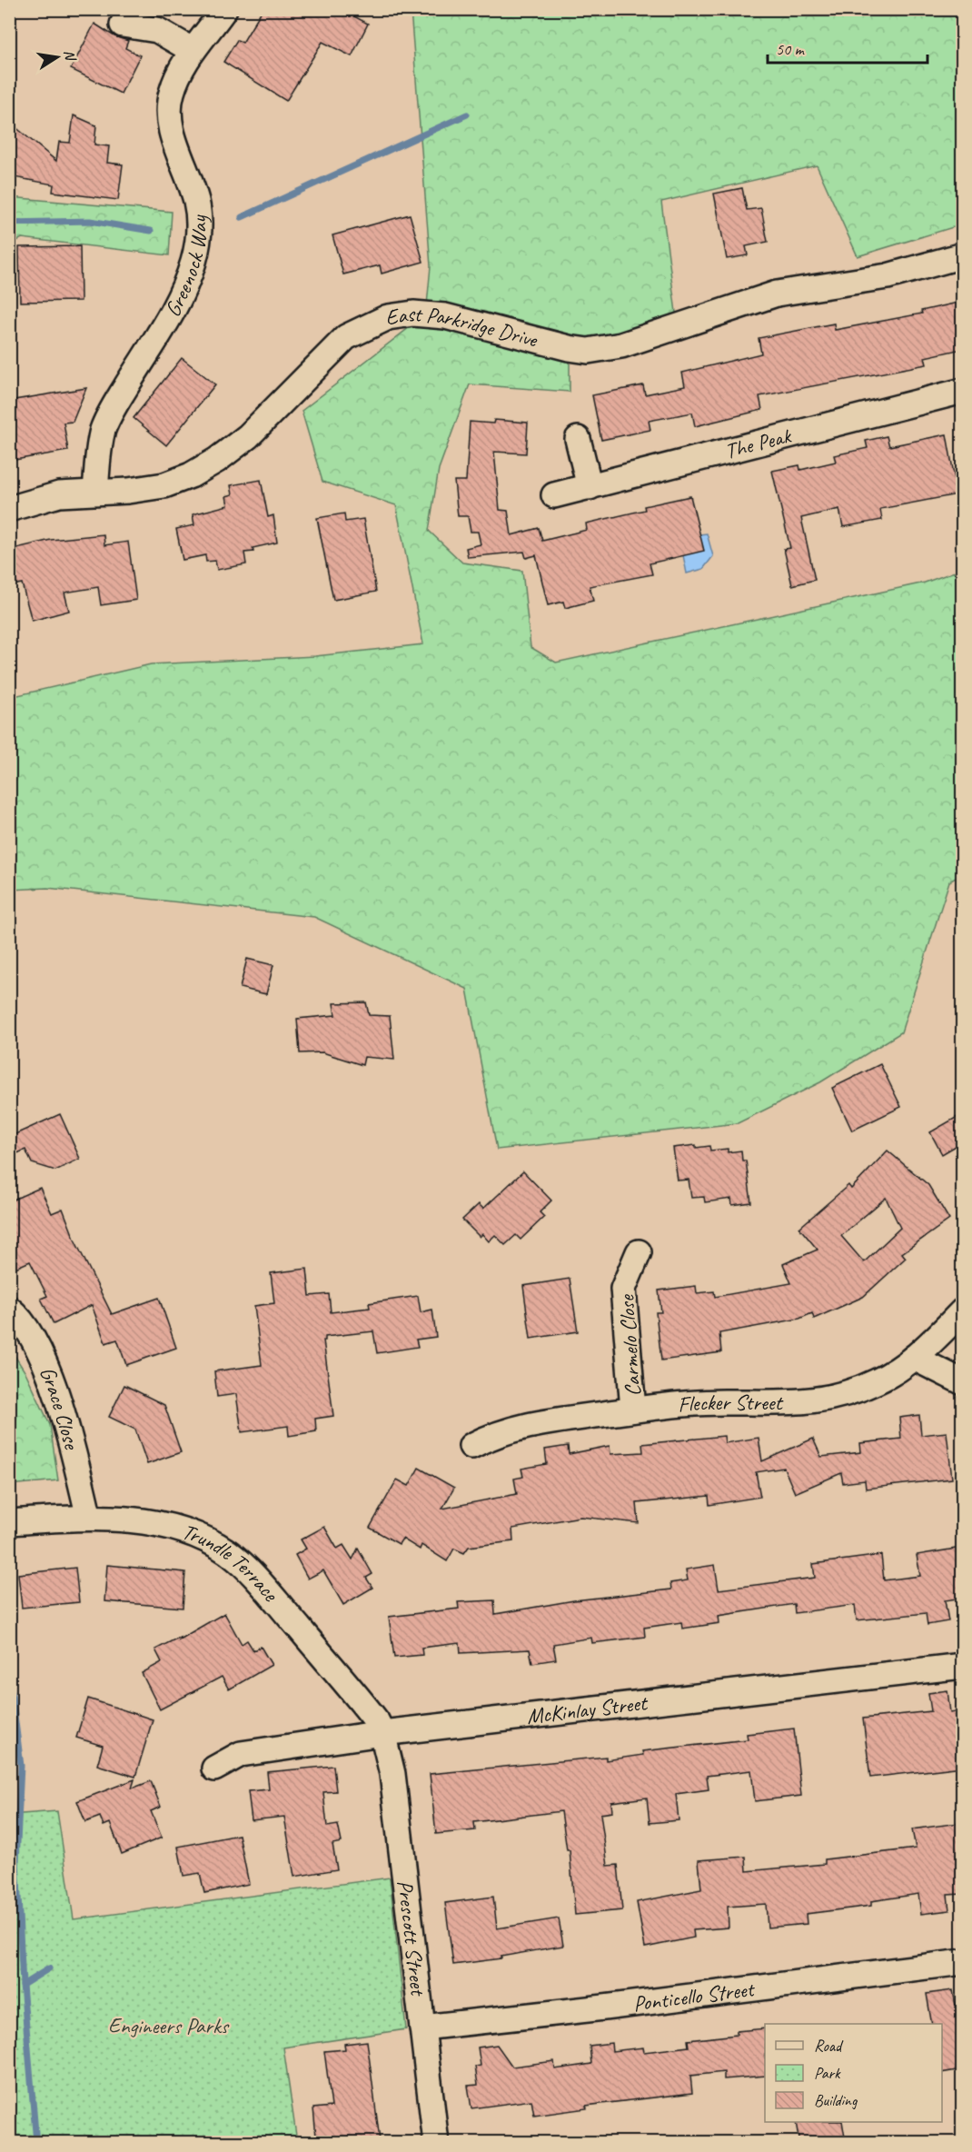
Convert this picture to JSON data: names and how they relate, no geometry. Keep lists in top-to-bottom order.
{
  "streets": {
    "street": [
      "Greenock Way",
      "East Parkridge Drive",
      "The Peak",
      "Carmelo Close",
      "Flecker Street",
      "Grace Close",
      "Trundle Terrace",
      "McKinlay Street",
      "Prescott Street",
      "Ponticello Street"
    ]
  },
  "crossings": [
    ["Greenock Way", "East Parkridge Drive"],
    ["Carmelo Close", "Flecker Street"],
    ["Grace Close", "Trundle Terrace"],
    ["Trundle Terrace", "McKinlay Street"],
    ["Trundle Terrace", "Prescott Street"],
    ["McKinlay Street", "Prescott Street"],
    ["Prescott Street", "Ponticello Street"]
  ],
  "parks": ["Engineers Parks"],
  "legend": ["Road", "Park", "Building"],
  "scale_bar": "50 m",
  "north": "right"
}
